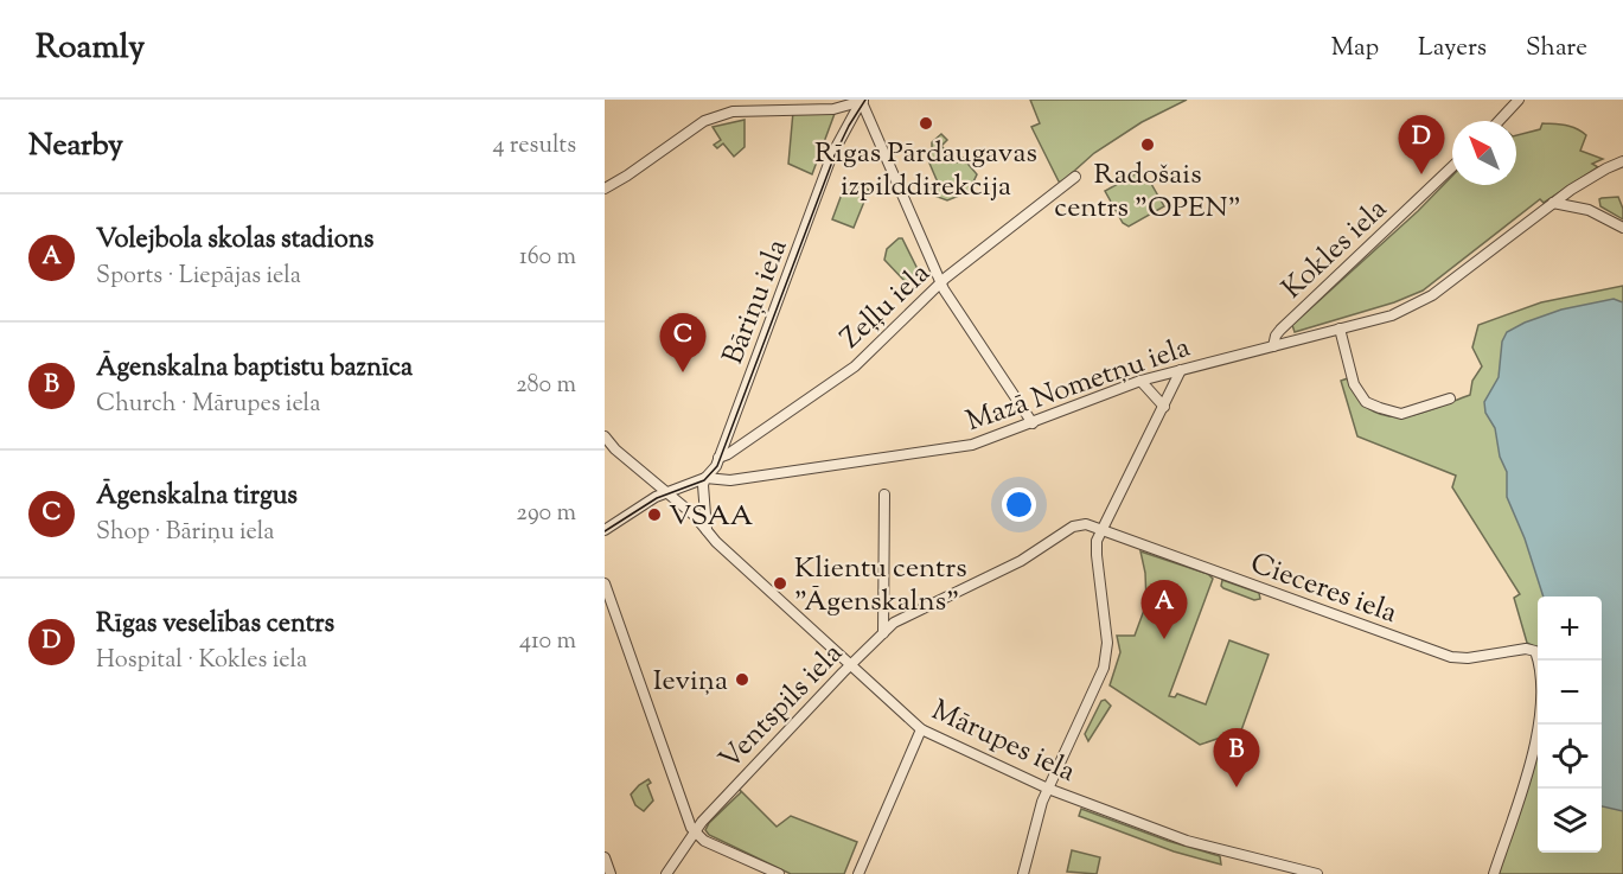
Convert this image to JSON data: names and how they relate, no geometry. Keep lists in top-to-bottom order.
{
  "streets": {
    "street": [
      "Kokles iela",
      "Bāriņu iela",
      "Zeļļu iela",
      "Mazā Nometņu iela",
      "Cieceres iela",
      "Ventspils iela",
      "Mārupes iela"
    ]
  },
  "crossings": [
    ["Kokles iela", "Mazā Nometņu iela"],
    ["Bāriņu iela", "Zeļļu iela"],
    ["Bāriņu iela", "Mazā Nometņu iela"],
    ["Cieceres iela", "Ventspils iela"],
    ["Ventspils iela", "Mārupes iela"]
  ],
  "places": [
    "Rīgas Pārdaugavas izpilddirekcija",
    "Radošais centrs \"OPEN\"",
    "VSAA",
    "Klientu centrs \"Āgenskalns\"",
    "Ieviņa"
  ],
  "north": "top left",
  "page": {
    "header": "Roamly",
    "nav": ["Map", "Layers", "Share"],
    "heading": ["Nearby", "4 results"],
    "pins": [
      "D",
      "C",
      "A",
      "B"
    ],
    "list": [
      {
        "mark": "A",
        "name": "Volejbola skolas stadions",
        "note": "Sports · Liepājas iela",
        "value": "160 m"
      },
      {
        "mark": "B",
        "name": "Āgenskalna baptistu baznīca",
        "note": "Church · Mārupes iela",
        "value": "280 m"
      },
      {
        "mark": "C",
        "name": "Āgenskalna tirgus",
        "note": "Shop · Bāriņu iela",
        "value": "290 m"
      },
      {
        "mark": "D",
        "name": "Rīgas veselības centrs",
        "note": "Hospital · Kokles iela",
        "value": "410 m"
      }
    ],
    "map_buttons": ["+", "−"]
  }
}
